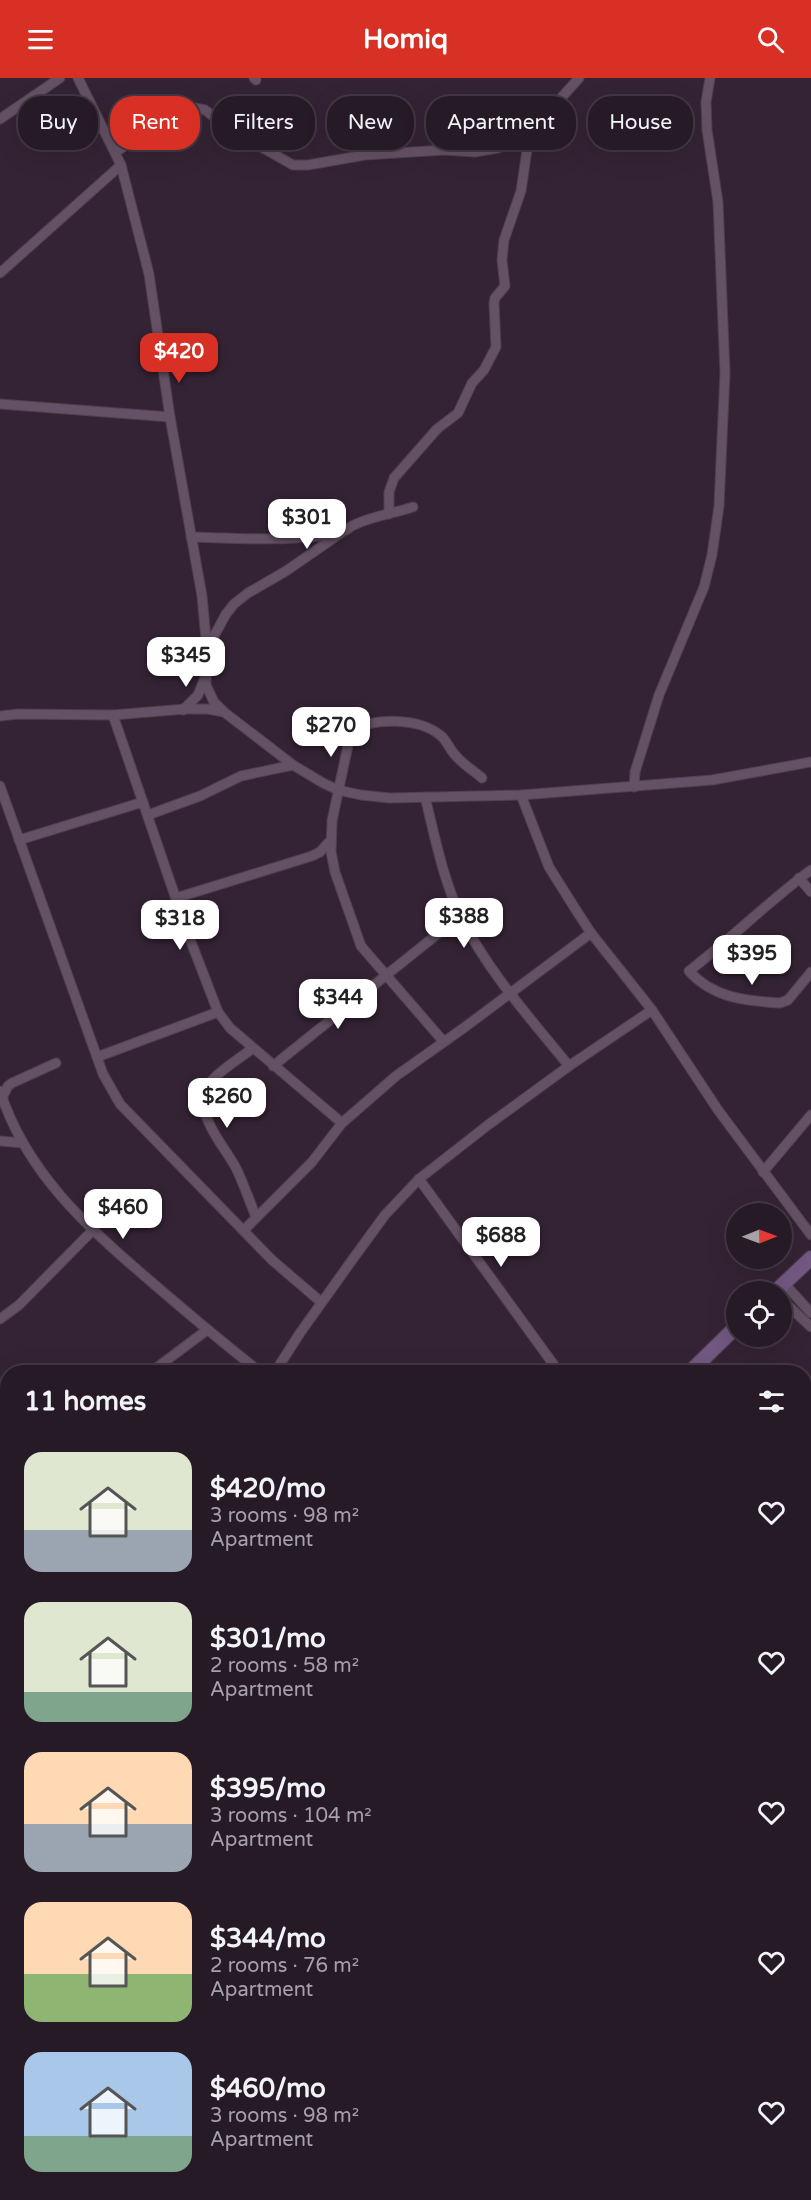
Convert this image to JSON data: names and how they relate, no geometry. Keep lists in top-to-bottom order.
{
  "north": "right",
  "page": {
    "header": "Homiq",
    "chip": [
      "Buy",
      "Rent",
      "Filters",
      "New",
      "Apartment",
      "House"
    ],
    "price": [
      "$420",
      "$301",
      "$345",
      "$270",
      "$388",
      "$318",
      "$395",
      "$344",
      "$260",
      "$460",
      "$688"
    ],
    "heading": "11 homes",
    "list": [
      {
        "name": "$420/mo",
        "note": "3 rooms · 98 m² · Apartment"
      },
      {
        "name": "$301/mo",
        "note": "2 rooms · 58 m² · Apartment"
      },
      {
        "name": "$395/mo",
        "note": "3 rooms · 104 m² · Apartment"
      },
      {
        "name": "$344/mo",
        "note": "2 rooms · 76 m² · Apartment"
      },
      {
        "name": "$460/mo",
        "note": "3 rooms · 98 m² · Apartment"
      }
    ]
  }
}
